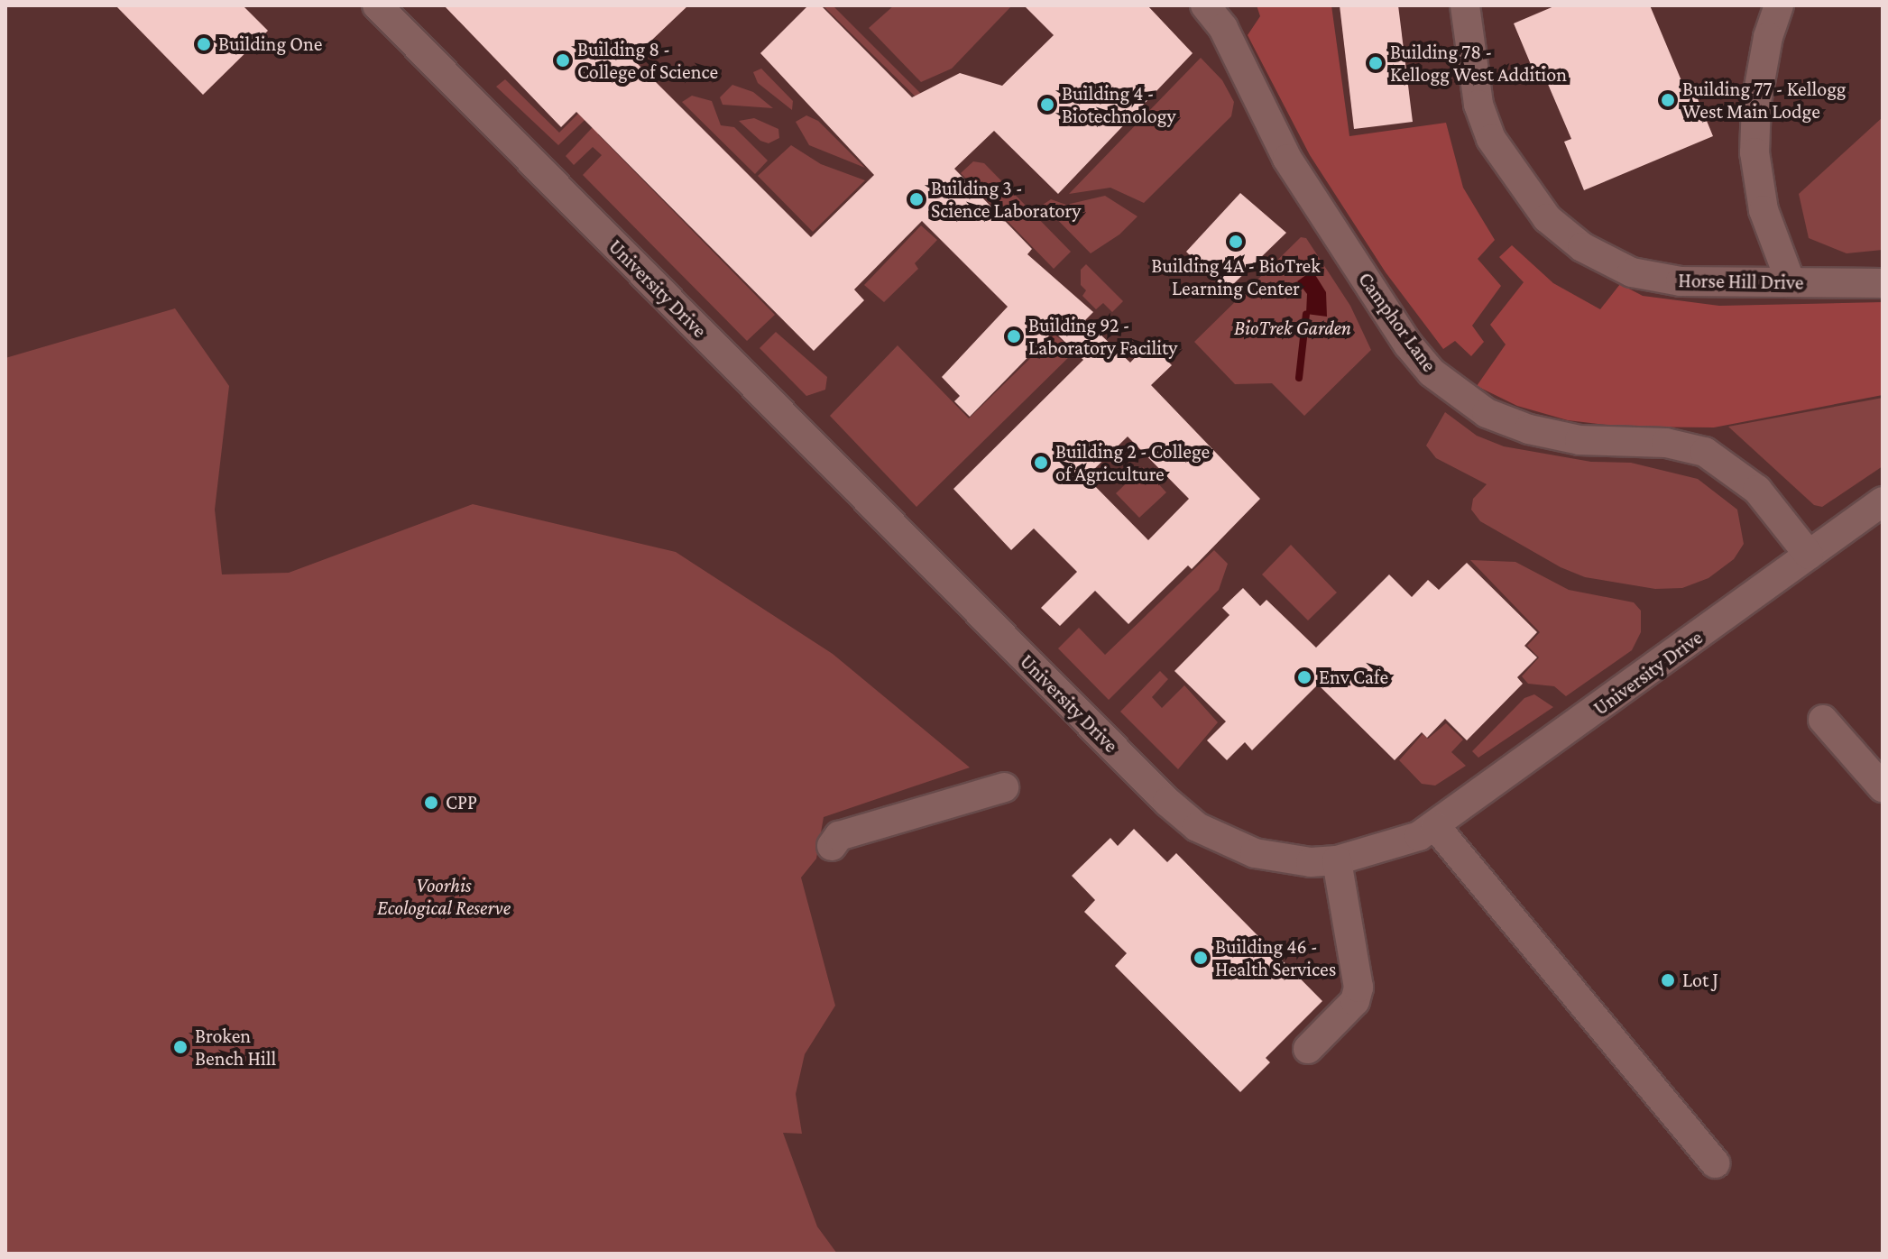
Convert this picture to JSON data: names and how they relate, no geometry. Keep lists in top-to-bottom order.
{
  "streets": {
    "street": ["Horse Hill Drive", "University Drive", "Camphor Lane"]
  },
  "crossings": [
    ["University Drive", "Camphor Lane"]
  ],
  "parks": ["BioTrek Garden", "Voorhis Ecological Reserve"],
  "places": [
    "Building One",
    "Building 8 - College of Science",
    "Building 78 - Kellogg West Addition",
    "Building 77 - Kellogg West Main Lodge",
    "Building 4 - Biotechnology",
    "Building 3 - Science Laboratory",
    "Building 4A - BioTrek Learning Center",
    "Building 92 - Laboratory Facility",
    "Building 2 - College of Agriculture",
    "Env Cafe",
    "CPP",
    "Building 46 - Health Services",
    "Lot J",
    "Broken Bench Hill"
  ]
}
